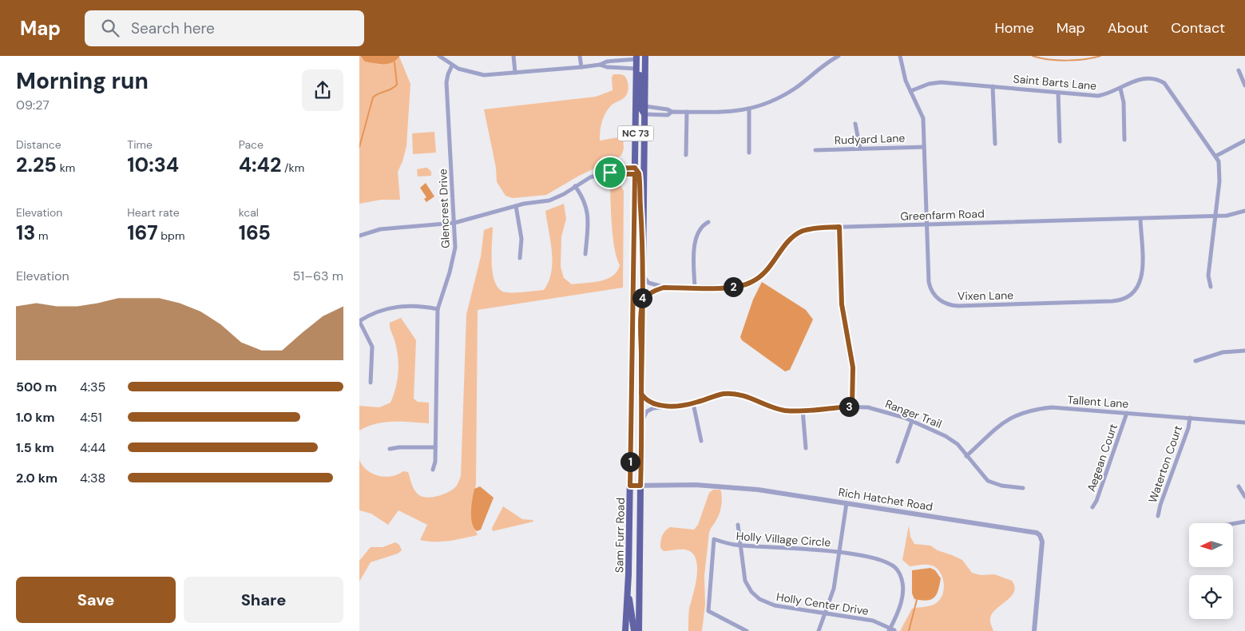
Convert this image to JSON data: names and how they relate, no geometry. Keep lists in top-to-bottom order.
{
  "streets": {
    "main road": ["NC 73", "Sam Furr Road"],
    "street": [
      "Saint Barts Lane",
      "Rudyard Lane",
      "Glencrest Drive",
      "Greenfarm Road",
      "Vixen Lane",
      "Tallent Lane",
      "Ranger Trail",
      "Aegean Court",
      "Waterton Court",
      "Rich Hatchet Road",
      "Holly Village Circle",
      "Holly Center Drive"
    ]
  },
  "crossings": [
    ["Saint Barts Lane", "Greenfarm Road"],
    ["Saint Barts Lane", "Vixen Lane"],
    ["Rudyard Lane", "Vixen Lane"],
    ["Greenfarm Road", "Vixen Lane"],
    ["Greenfarm Road", "Sam Furr Road"],
    ["Tallent Lane", "Ranger Trail"],
    ["Tallent Lane", "Aegean Court"],
    ["Tallent Lane", "Waterton Court"],
    ["Ranger Trail", "Sam Furr Road"],
    ["Rich Hatchet Road", "Sam Furr Road"],
    ["Holly Village Circle", "Holly Center Drive"]
  ],
  "north": "left",
  "page": {
    "header": "Map",
    "search": "Search here",
    "nav": [
      "Home",
      "Map",
      "About",
      "Contact"
    ],
    "heading": ["Morning run", "09:27"],
    "stats": [
      ["Distance", "2.25 km"],
      ["Time", "10:34"],
      ["Pace", "4:42 /km"],
      ["Elevation", "13 m"],
      ["Heart rate", "167 bpm"],
      ["kcal", "165"]
    ],
    "chart": ["Elevation", "51–63 m"],
    "pins": [
      "2",
      "4",
      "3",
      "1"
    ],
    "list": [
      {
        "name": "500 m",
        "note": "4:35"
      },
      {
        "name": "1.0 km",
        "note": "4:51"
      },
      {
        "name": "1.5 km",
        "note": "4:44"
      },
      {
        "name": "2.0 km",
        "note": "4:38"
      }
    ],
    "buttons": ["Save", "Share"]
  }
}
